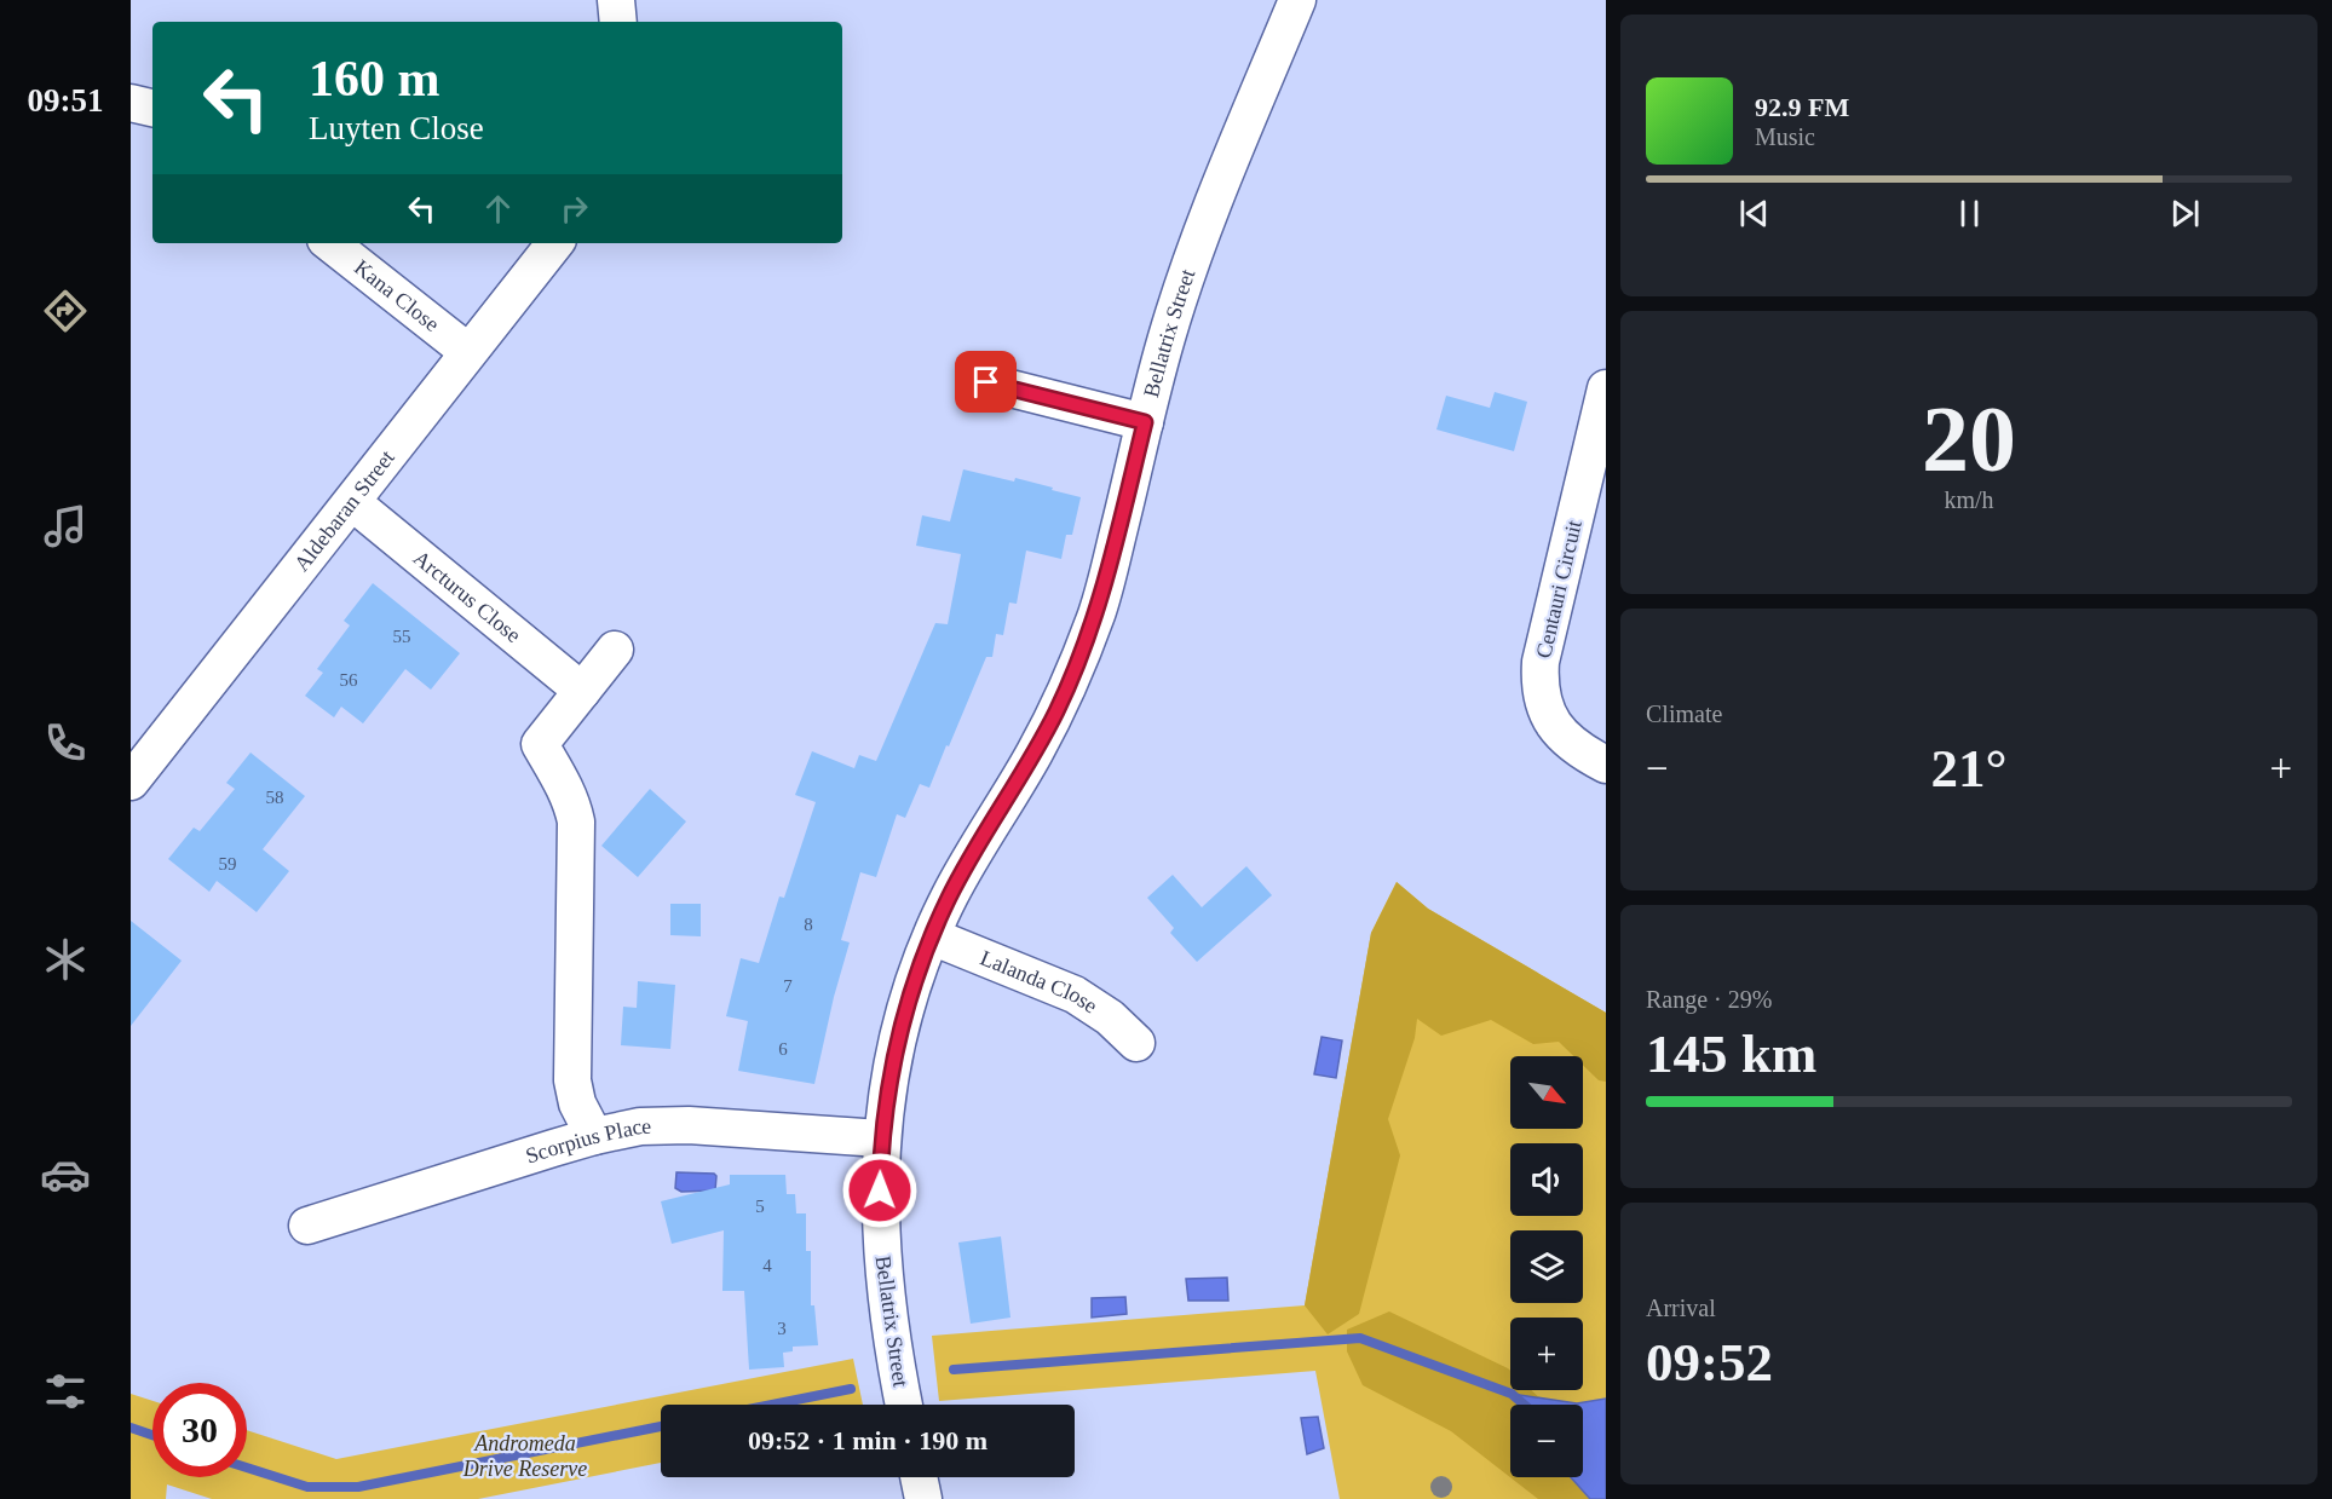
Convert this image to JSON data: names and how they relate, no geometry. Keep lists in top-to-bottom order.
{
  "streets": {
    "street": [
      "Kana Close",
      "Bellatrix Street",
      "Aldebaran Street",
      "Centauri Circuit",
      "Arcturus Close",
      "Lalanda Close",
      "Scorpius Place"
    ]
  },
  "crossings": [
    ["Kana Close", "Aldebaran Street"],
    ["Bellatrix Street", "Lalanda Close"],
    ["Bellatrix Street", "Scorpius Place"],
    ["Aldebaran Street", "Arcturus Close"]
  ],
  "parks": ["Andromeda Drive Reserve"],
  "house_numbers": [
    "55",
    "56",
    "58",
    "59",
    "8",
    "7",
    "6",
    "5",
    "4",
    "3"
  ],
  "north": "bottom right",
  "page": {
    "tabs": "09:51",
    "turn": ["160 m", "Luyten Close"],
    "song": ["92.9 FM", "Music"],
    "tile": [
      ["20", "km/h"],
      "Climate",
      ["Range · 29%", "145 km"],
      ["Arrival", "09:52"]
    ],
    "heat": ["−", "21°", "+"],
    "map_buttons": ["+", "−"],
    "limit": "30",
    "trip": "09:52 · 1 min · 190 m"
  }
}
